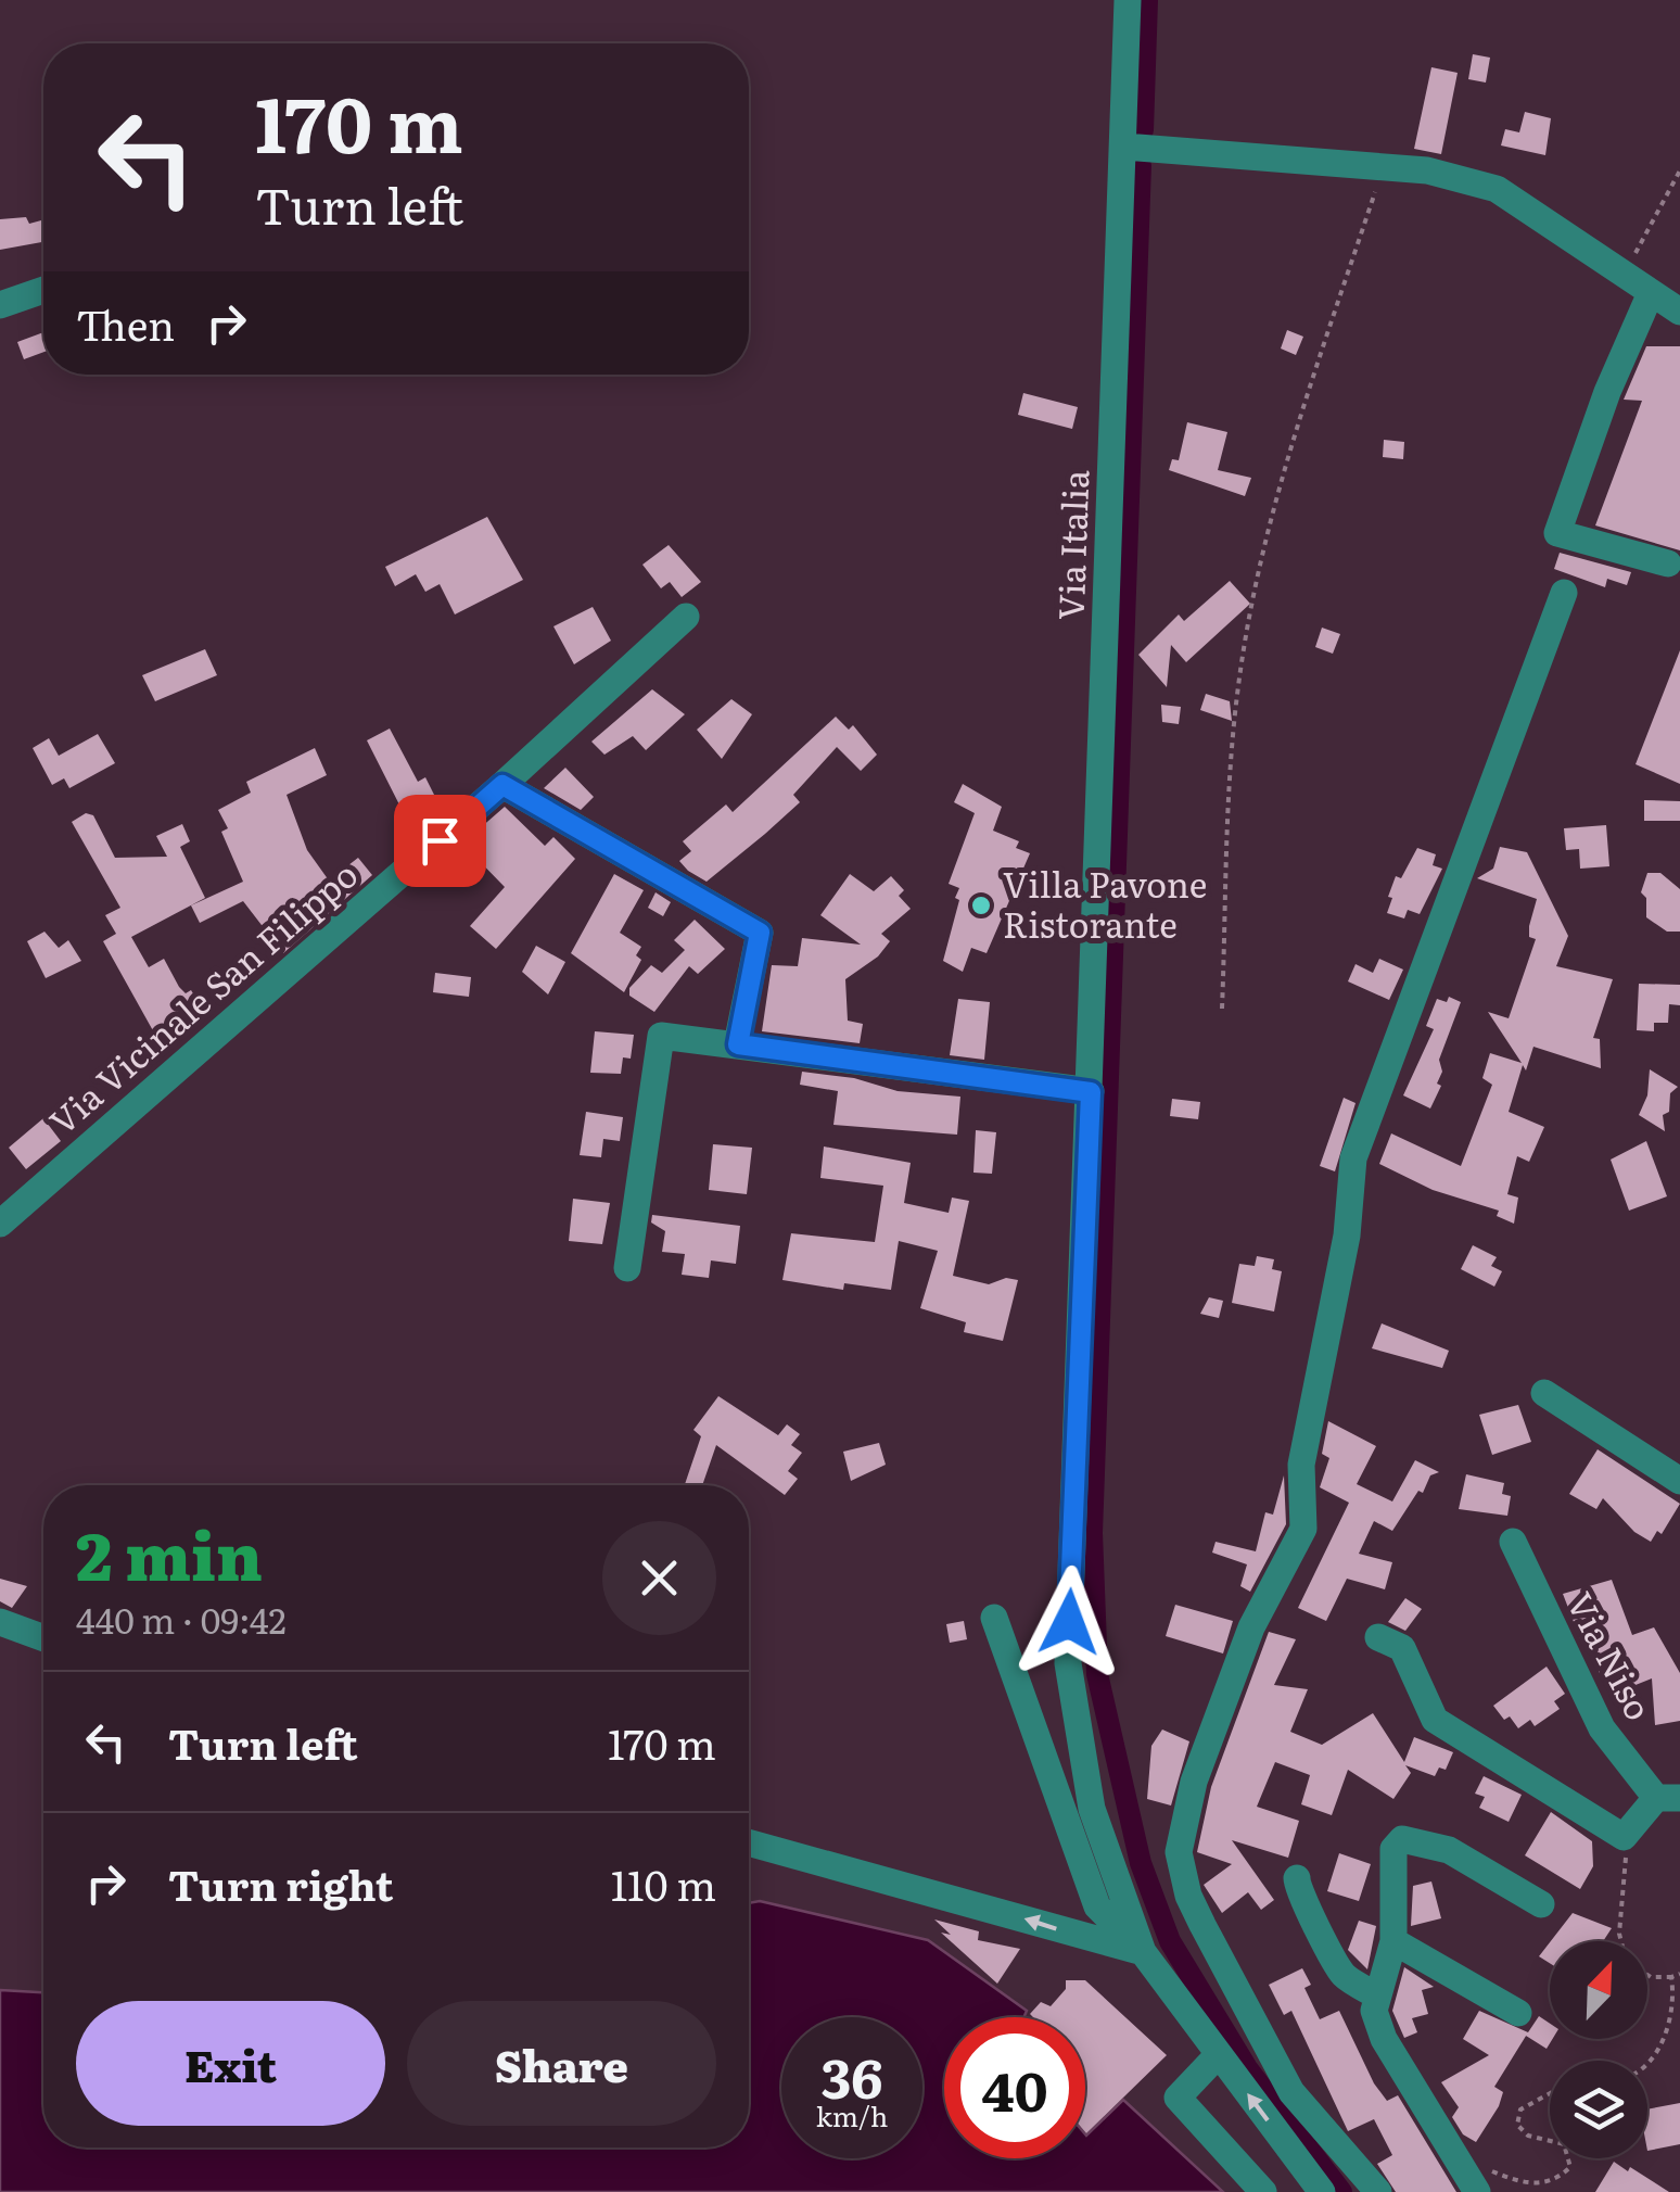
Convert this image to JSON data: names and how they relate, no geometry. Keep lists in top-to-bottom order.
{
  "streets": {
    "street": ["Via Italia", "Via Vicinale San Filippo", "Via Niso"]
  },
  "places": ["Villa Pavone Ristorante"],
  "north": "top right",
  "page": {
    "turn": ["170 m", "Turn left"],
    "then": "Then",
    "heading": ["2 min", "440 m · 09:42"],
    "list": [
      {
        "name": "Turn left",
        "value": "170 m"
      },
      {
        "name": "Turn right",
        "value": "110 m"
      }
    ],
    "buttons": ["Exit", "Share"],
    "speed": "36 km/h",
    "limit": "40"
  }
}
